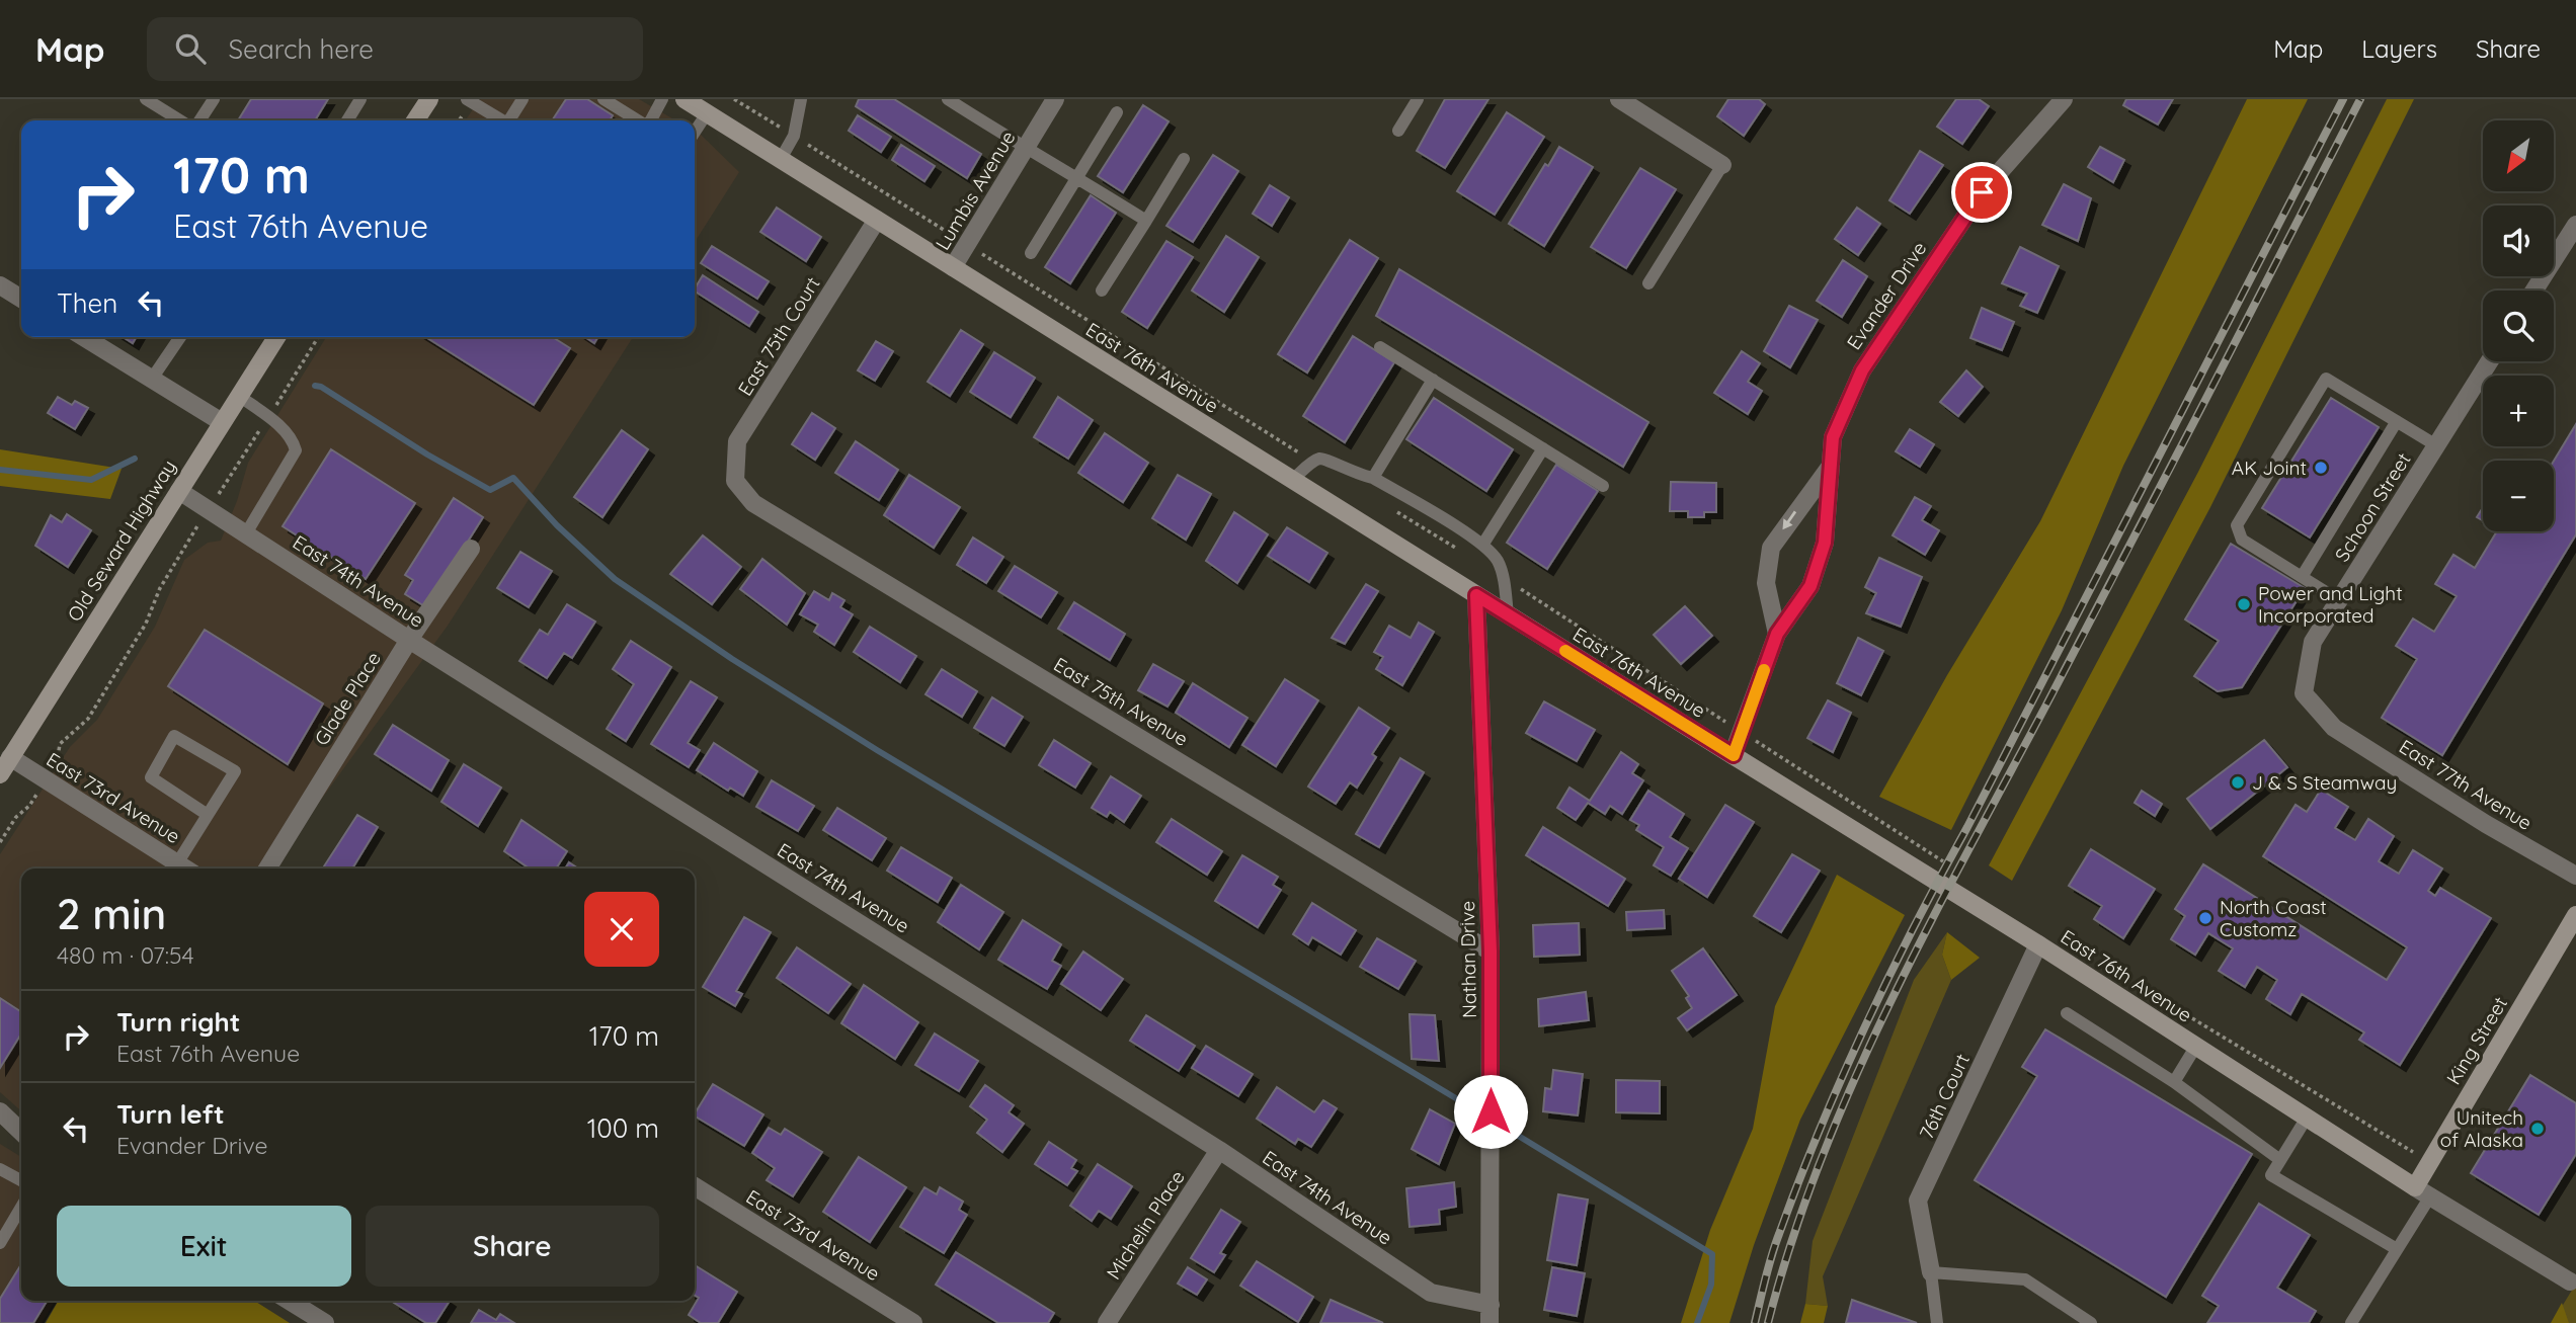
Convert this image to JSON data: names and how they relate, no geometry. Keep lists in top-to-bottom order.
{
  "streets": {
    "street": [
      "Lumbis Avenue",
      "Evander Drive",
      "East 75th Court",
      "East 76th Avenue",
      "Schoon Street",
      "Old Seward Highway",
      "East 74th Avenue",
      "Glade Place",
      "East 75th Avenue",
      "East 77th Avenue",
      "East 73rd Avenue",
      "Nathan Drive",
      "King Street",
      "76th Court",
      "Michelin Place"
    ]
  },
  "crossings": [
    ["Lumbis Avenue", "East 76th Avenue"],
    ["Evander Drive", "East 76th Avenue"],
    ["East 75th Court", "East 76th Avenue"],
    ["East 75th Court", "East 75th Avenue"],
    ["East 76th Avenue", "Nathan Drive"],
    ["East 76th Avenue", "King Street"],
    ["East 76th Avenue", "76th Court"],
    ["Schoon Street", "East 77th Avenue"],
    ["Old Seward Highway", "East 74th Avenue"],
    ["Old Seward Highway", "East 73rd Avenue"],
    ["East 74th Avenue", "Glade Place"],
    ["East 74th Avenue", "Nathan Drive"],
    ["East 74th Avenue", "Michelin Place"],
    ["East 75th Avenue", "Nathan Drive"]
  ],
  "places": [
    "AK Joint",
    "Power and Light Incorporated",
    "J & S Steamway",
    "North Coast Customz",
    "Unitech of Alaska"
  ],
  "north": "bottom left",
  "page": {
    "header": "Map",
    "search": "Search here",
    "nav": ["Map", "Layers", "Share"],
    "map_buttons": ["+", "−"],
    "turn": ["170 m", "East 76th Avenue"],
    "then": "Then",
    "heading": ["2 min", "480 m · 07:54"],
    "list": [
      {
        "name": "Turn right",
        "note": "East 76th Avenue",
        "value": "170 m"
      },
      {
        "name": "Turn left",
        "note": "Evander Drive",
        "value": "100 m"
      }
    ],
    "buttons": ["Exit", "Share"]
  }
}
